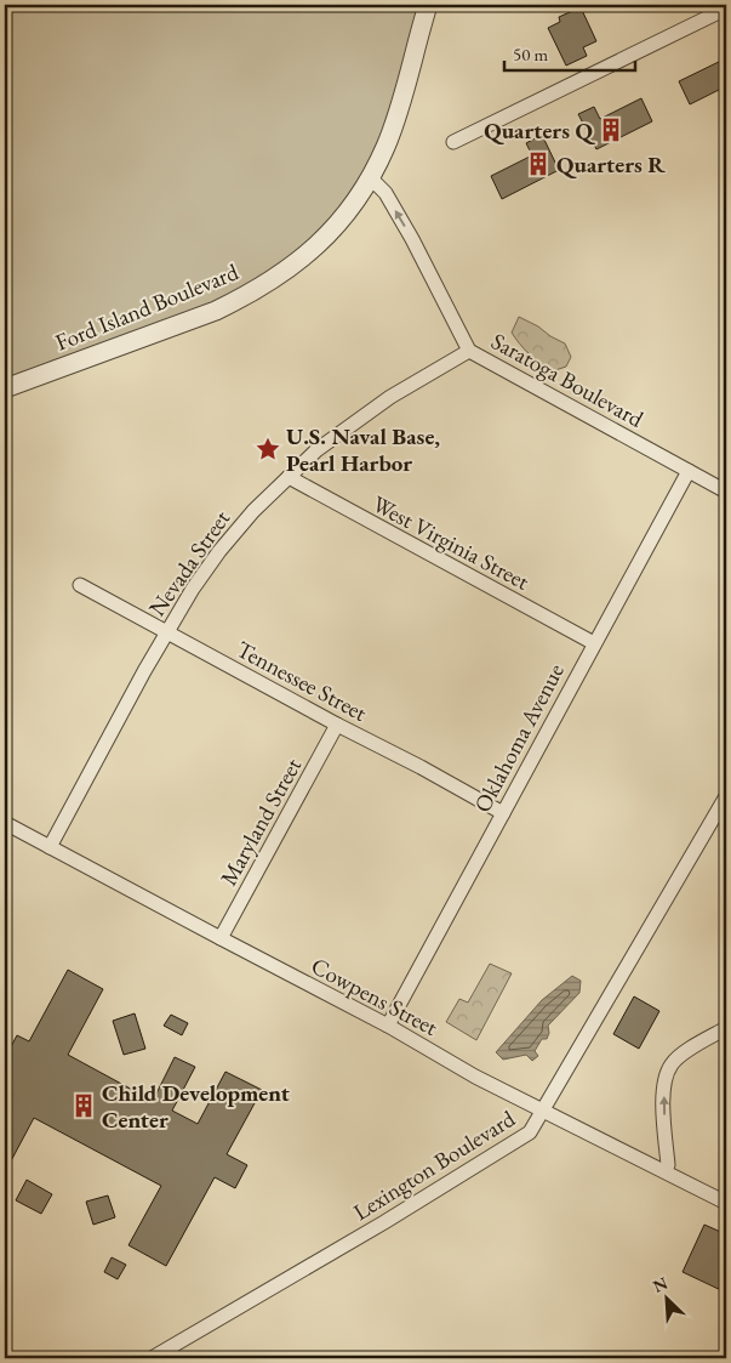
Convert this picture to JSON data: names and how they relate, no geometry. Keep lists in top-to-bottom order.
{
  "streets": {
    "street": [
      "Ford Island Boulevard",
      "Saratoga Boulevard",
      "West Virginia Street",
      "Nevada Street",
      "Tennessee Street",
      "Oklahoma Avenue",
      "Maryland Street",
      "Cowpens Street",
      "Lexington Boulevard"
    ]
  },
  "crossings": [
    ["Ford Island Boulevard", "Saratoga Boulevard"],
    ["Saratoga Boulevard", "Nevada Street"],
    ["Saratoga Boulevard", "Oklahoma Avenue"],
    ["West Virginia Street", "Nevada Street"],
    ["West Virginia Street", "Oklahoma Avenue"],
    ["Nevada Street", "Tennessee Street"],
    ["Nevada Street", "Cowpens Street"],
    ["Tennessee Street", "Oklahoma Avenue"],
    ["Tennessee Street", "Maryland Street"],
    ["Oklahoma Avenue", "Cowpens Street"],
    ["Maryland Street", "Cowpens Street"],
    ["Cowpens Street", "Lexington Boulevard"]
  ],
  "one_way": ["Saratoga Boulevard"],
  "places": {
    "building": ["Quarters Q", "Quarters R", "Child Development Center"],
    "place": ["U.S. Naval Base, Pearl Harbor"]
  },
  "scale_bar": "50 m",
  "north": "top left"
}
